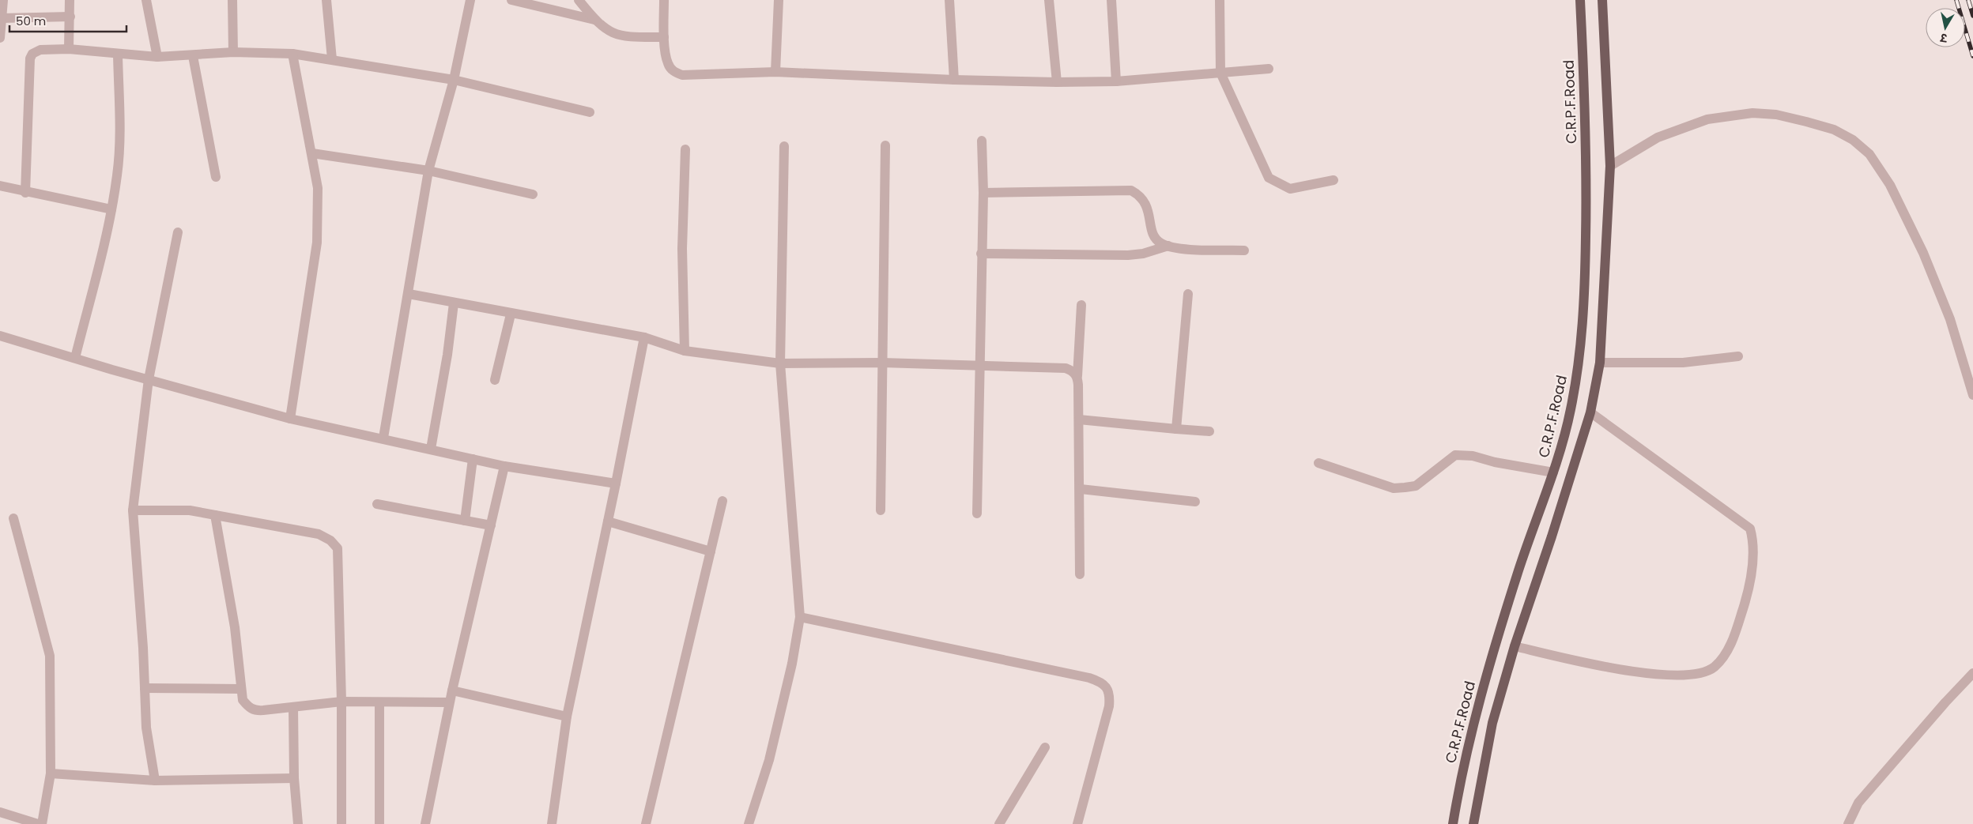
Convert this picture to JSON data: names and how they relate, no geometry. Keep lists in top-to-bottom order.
{
  "streets": {
    "main road": ["C.R.P.F.Road"]
  },
  "scale_bar": "50 m",
  "north": "bottom"
}
